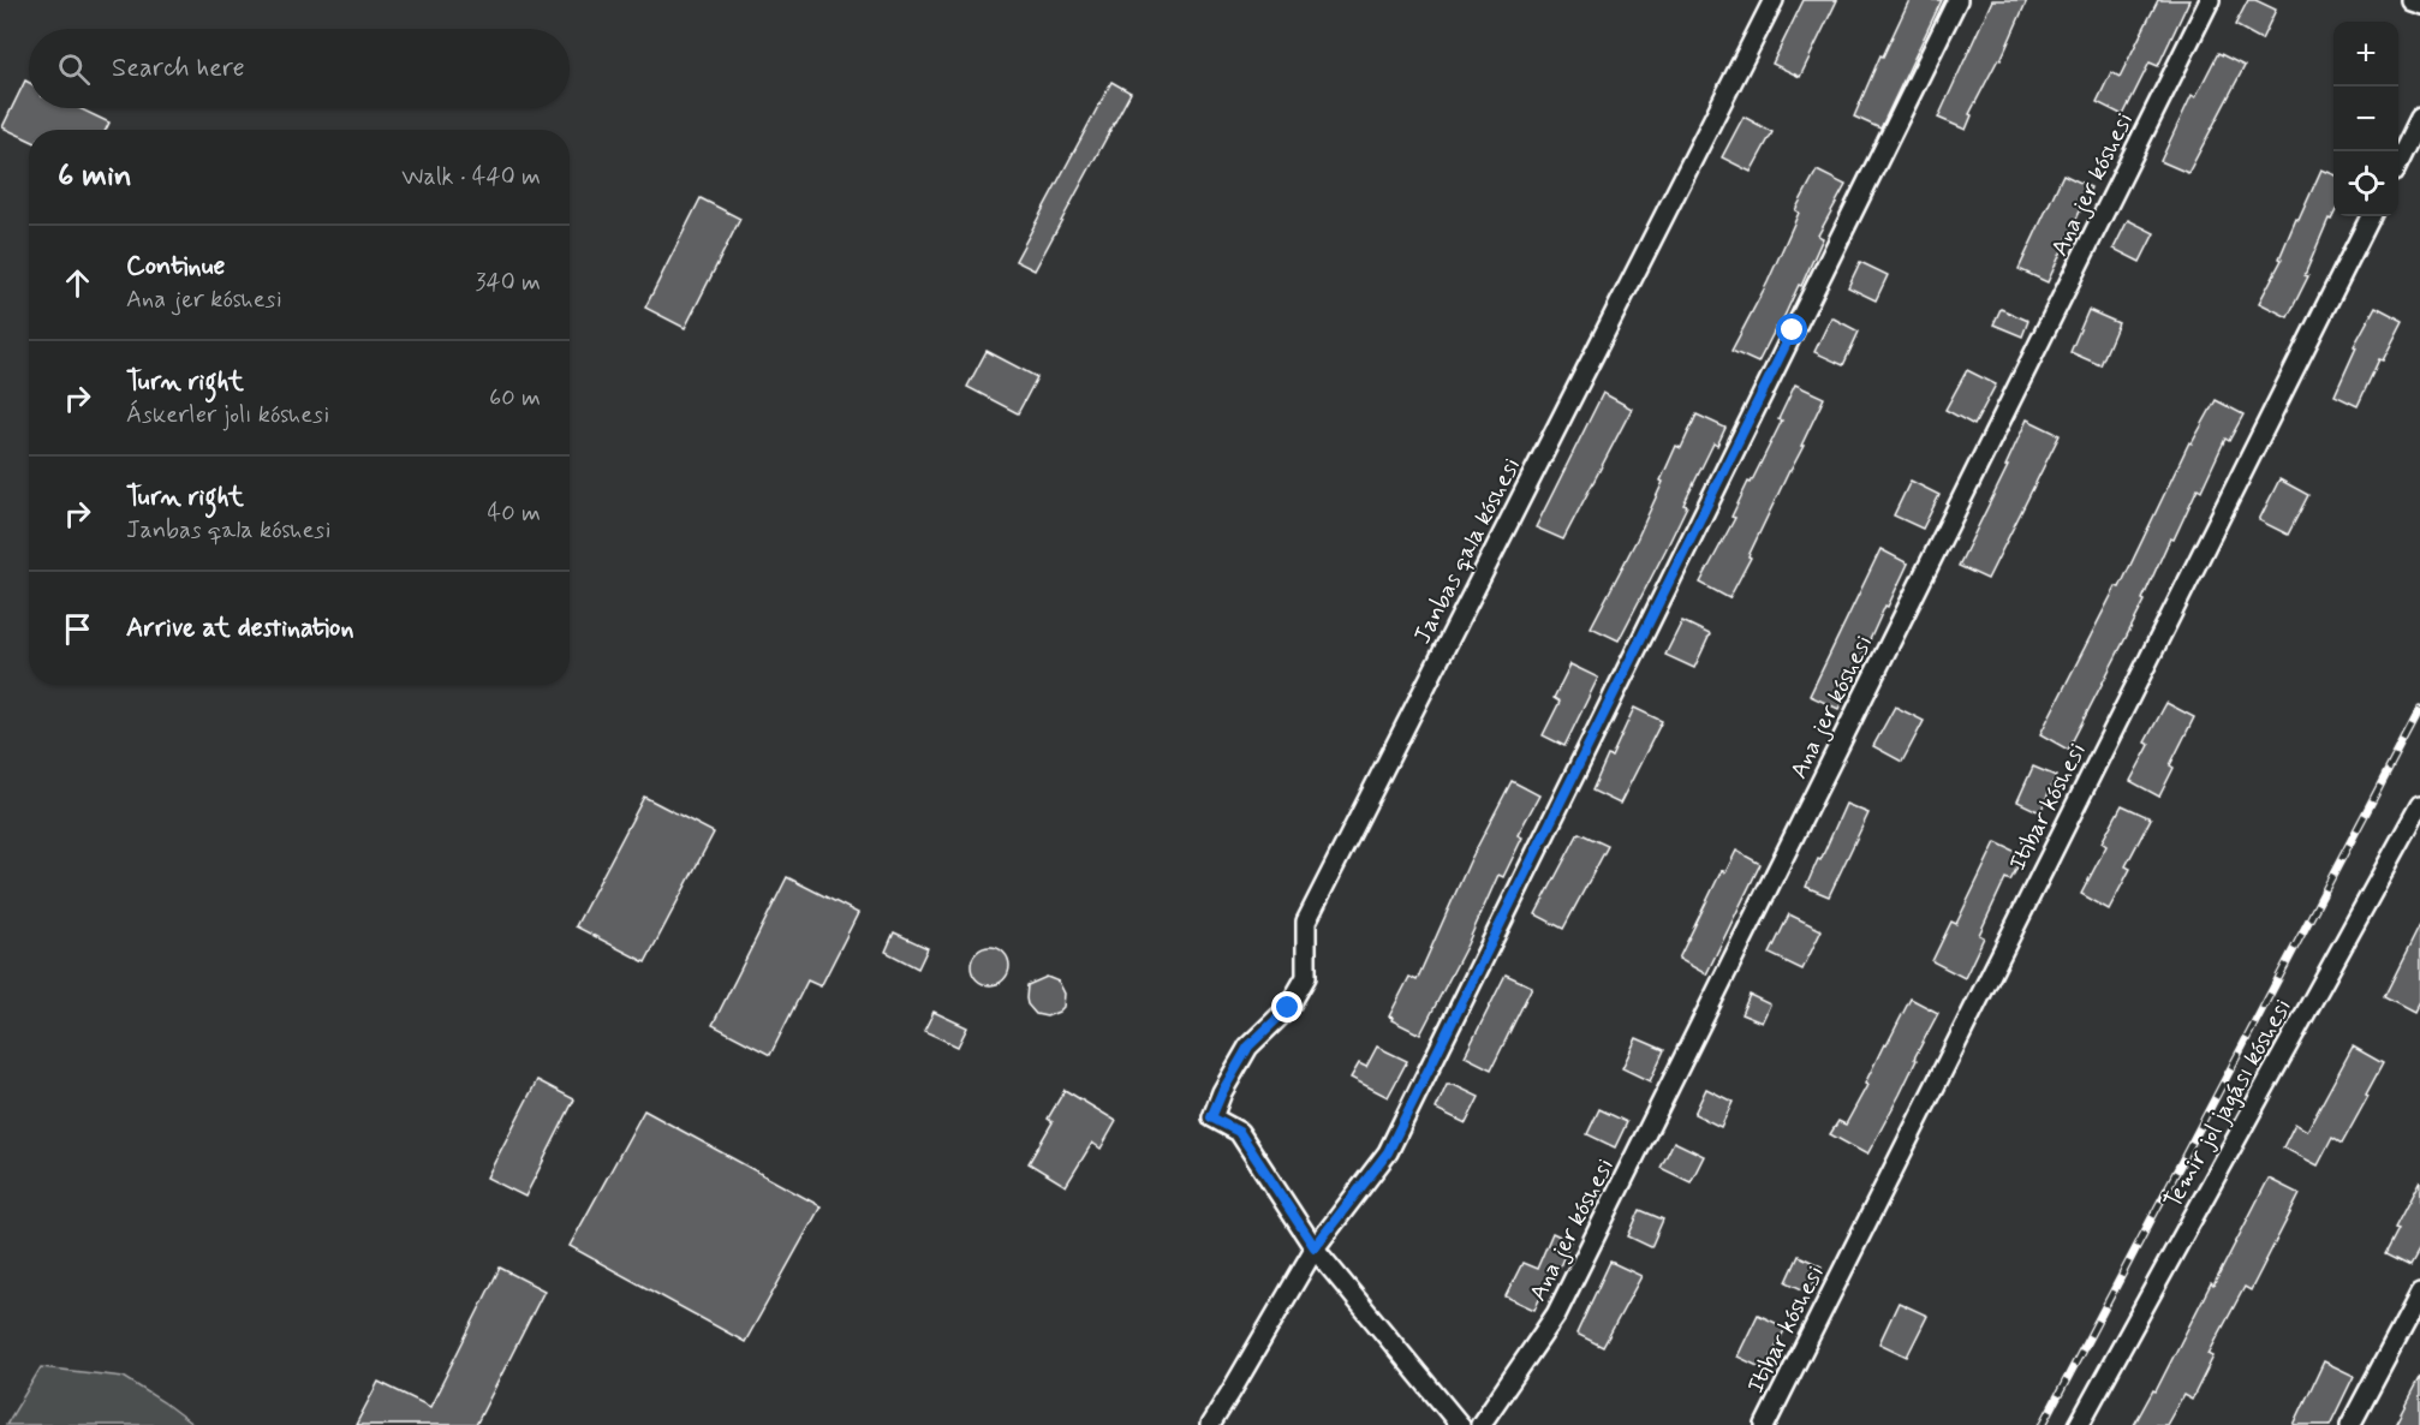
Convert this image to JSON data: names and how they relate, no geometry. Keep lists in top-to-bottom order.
{
  "streets": {
    "street": [
      "Ana jer kóshesi",
      "Janbas qala kóshesi",
      "Itibar kóshesi",
      "Temir jol jaǵası kóshesi"
    ]
  },
  "page": {
    "map_buttons": ["+", "−"],
    "search": "Search here",
    "heading": ["6 min", "Walk · 440 m"],
    "list": [
      ["Continue", "Ana jer kóshesi", "340 m"],
      ["Turn right", "Áskerler jolı kóshesi", "60 m"],
      ["Turn right", "Janbas qala kóshesi", "40 m"],
      "Arrive at destination"
    ]
  }
}
